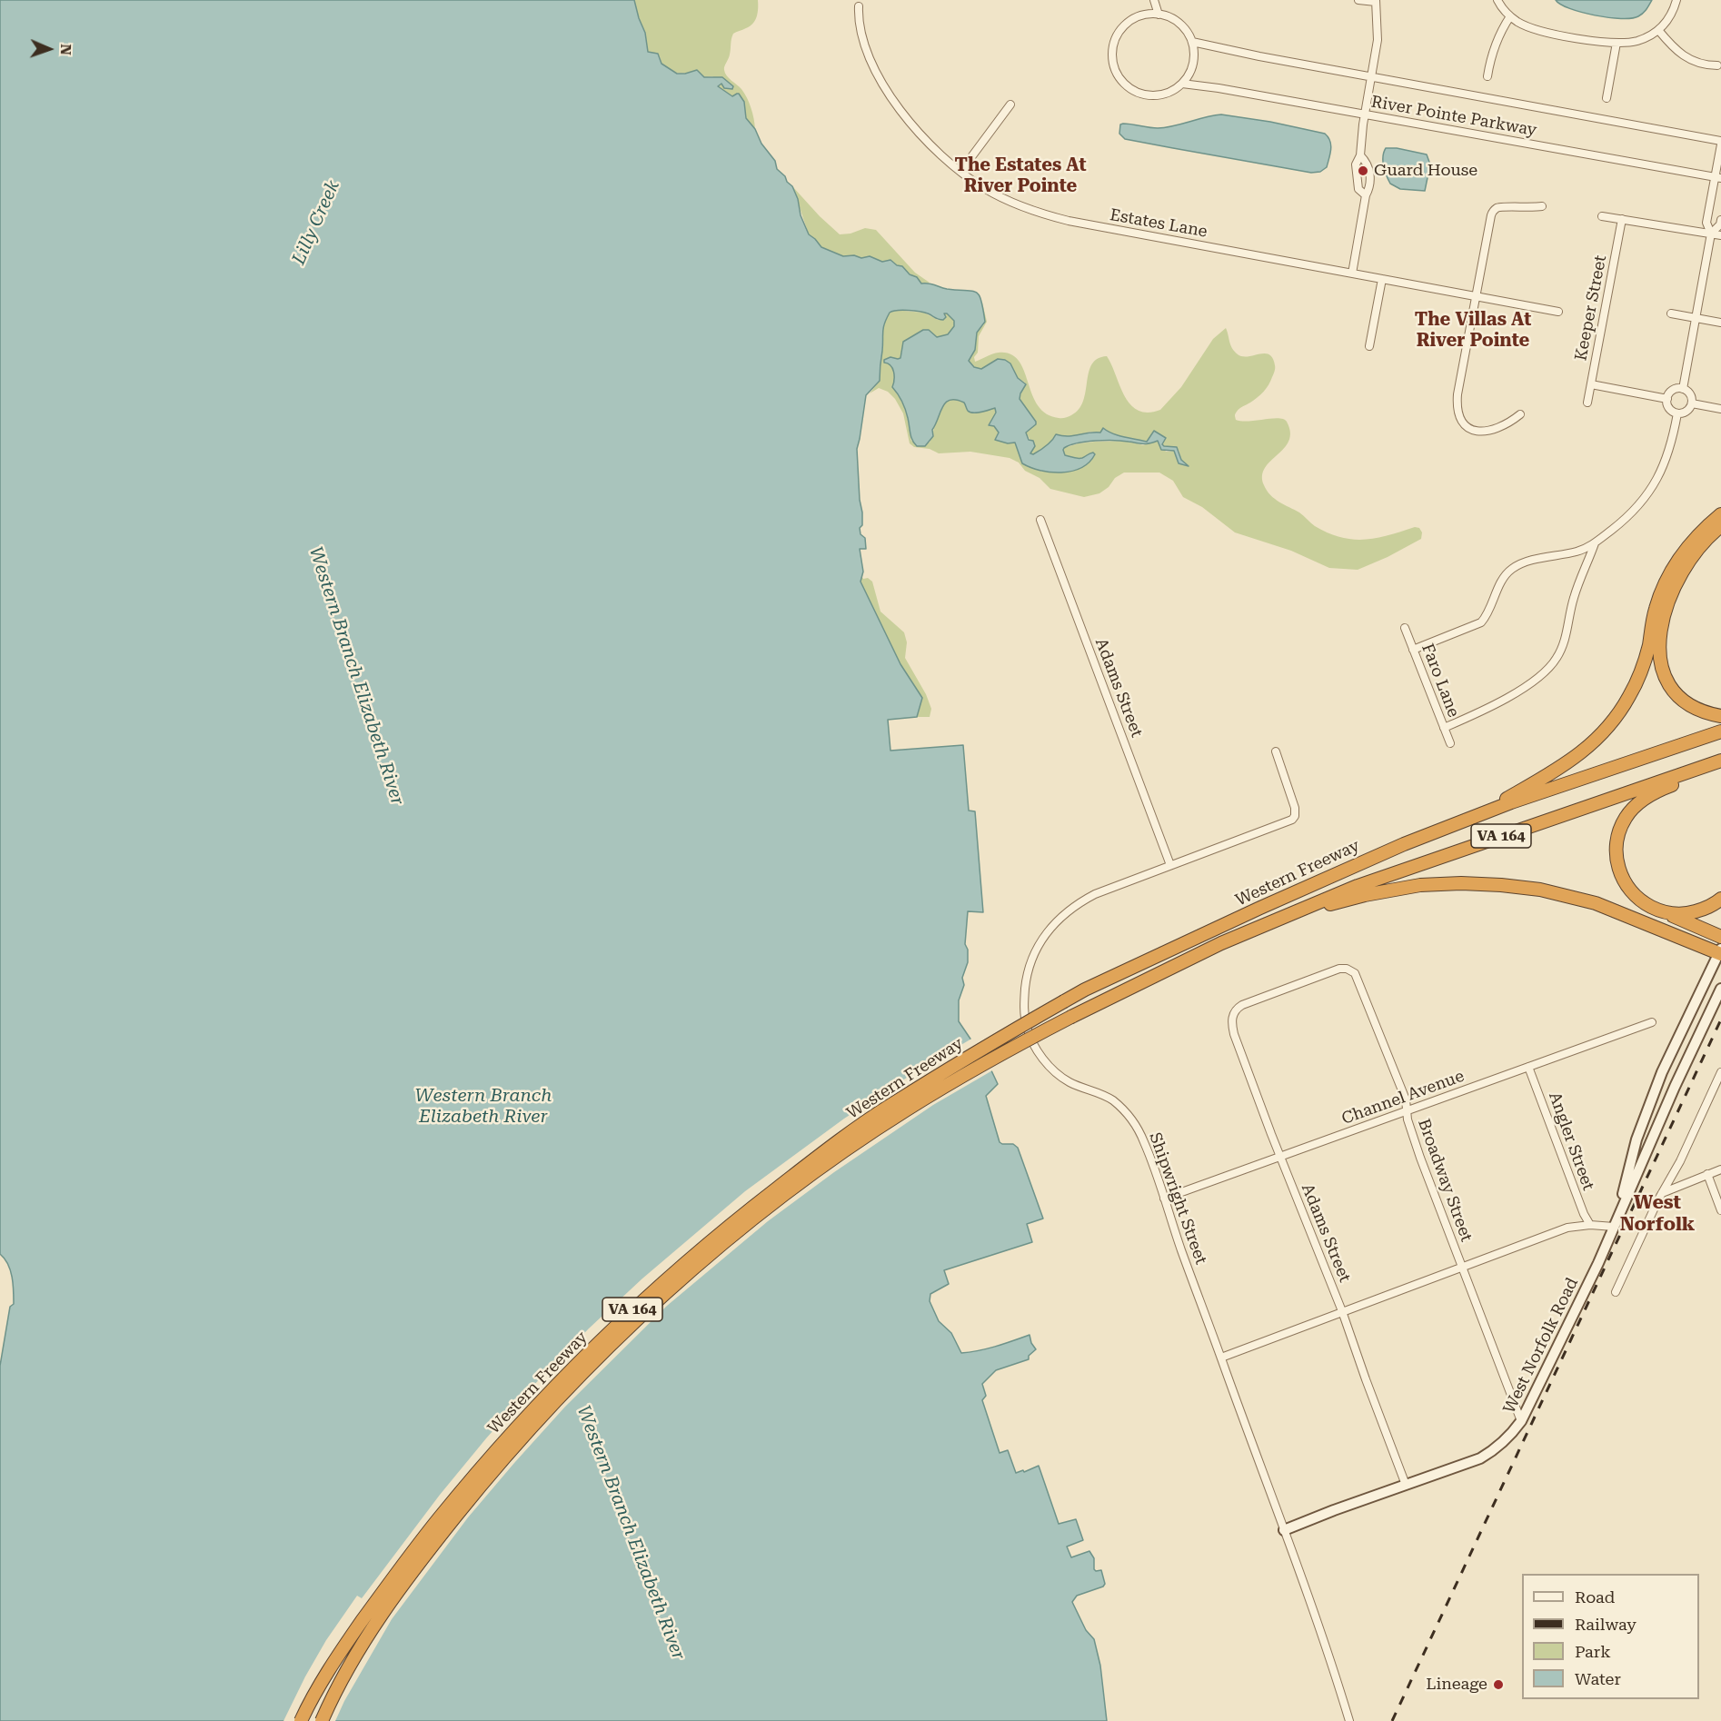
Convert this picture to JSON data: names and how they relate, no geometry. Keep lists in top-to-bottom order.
{
  "streets": {
    "highway": ["VA 164", "Western Freeway"],
    "street": [
      "River Pointe Parkway",
      "Estates Lane",
      "Keeper Street",
      "Faro Lane",
      "Adams Street",
      "Channel Avenue",
      "Angler Street",
      "Broadway Street",
      "Shipwright Street",
      "West Norfolk Road"
    ]
  },
  "crossings": [
    ["Adams Street", "Channel Avenue"],
    ["Adams Street", "Broadway Street"],
    ["Adams Street", "Shipwright Street"],
    ["Adams Street", "West Norfolk Road"],
    ["Channel Avenue", "Angler Street"],
    ["Channel Avenue", "Broadway Street"],
    ["Channel Avenue", "Shipwright Street"],
    ["Broadway Street", "West Norfolk Road"],
    ["Shipwright Street", "West Norfolk Road"]
  ],
  "districts": ["The Estates At River Pointe", "The Villas At River Pointe", "West Norfolk"],
  "water": ["Lilly Creek", "Western Branch Elizabeth River"],
  "places": ["Guard House", "Lineage"],
  "legend": [
    "Road",
    "Railway",
    "Park",
    "Water"
  ],
  "north": "right"
}
